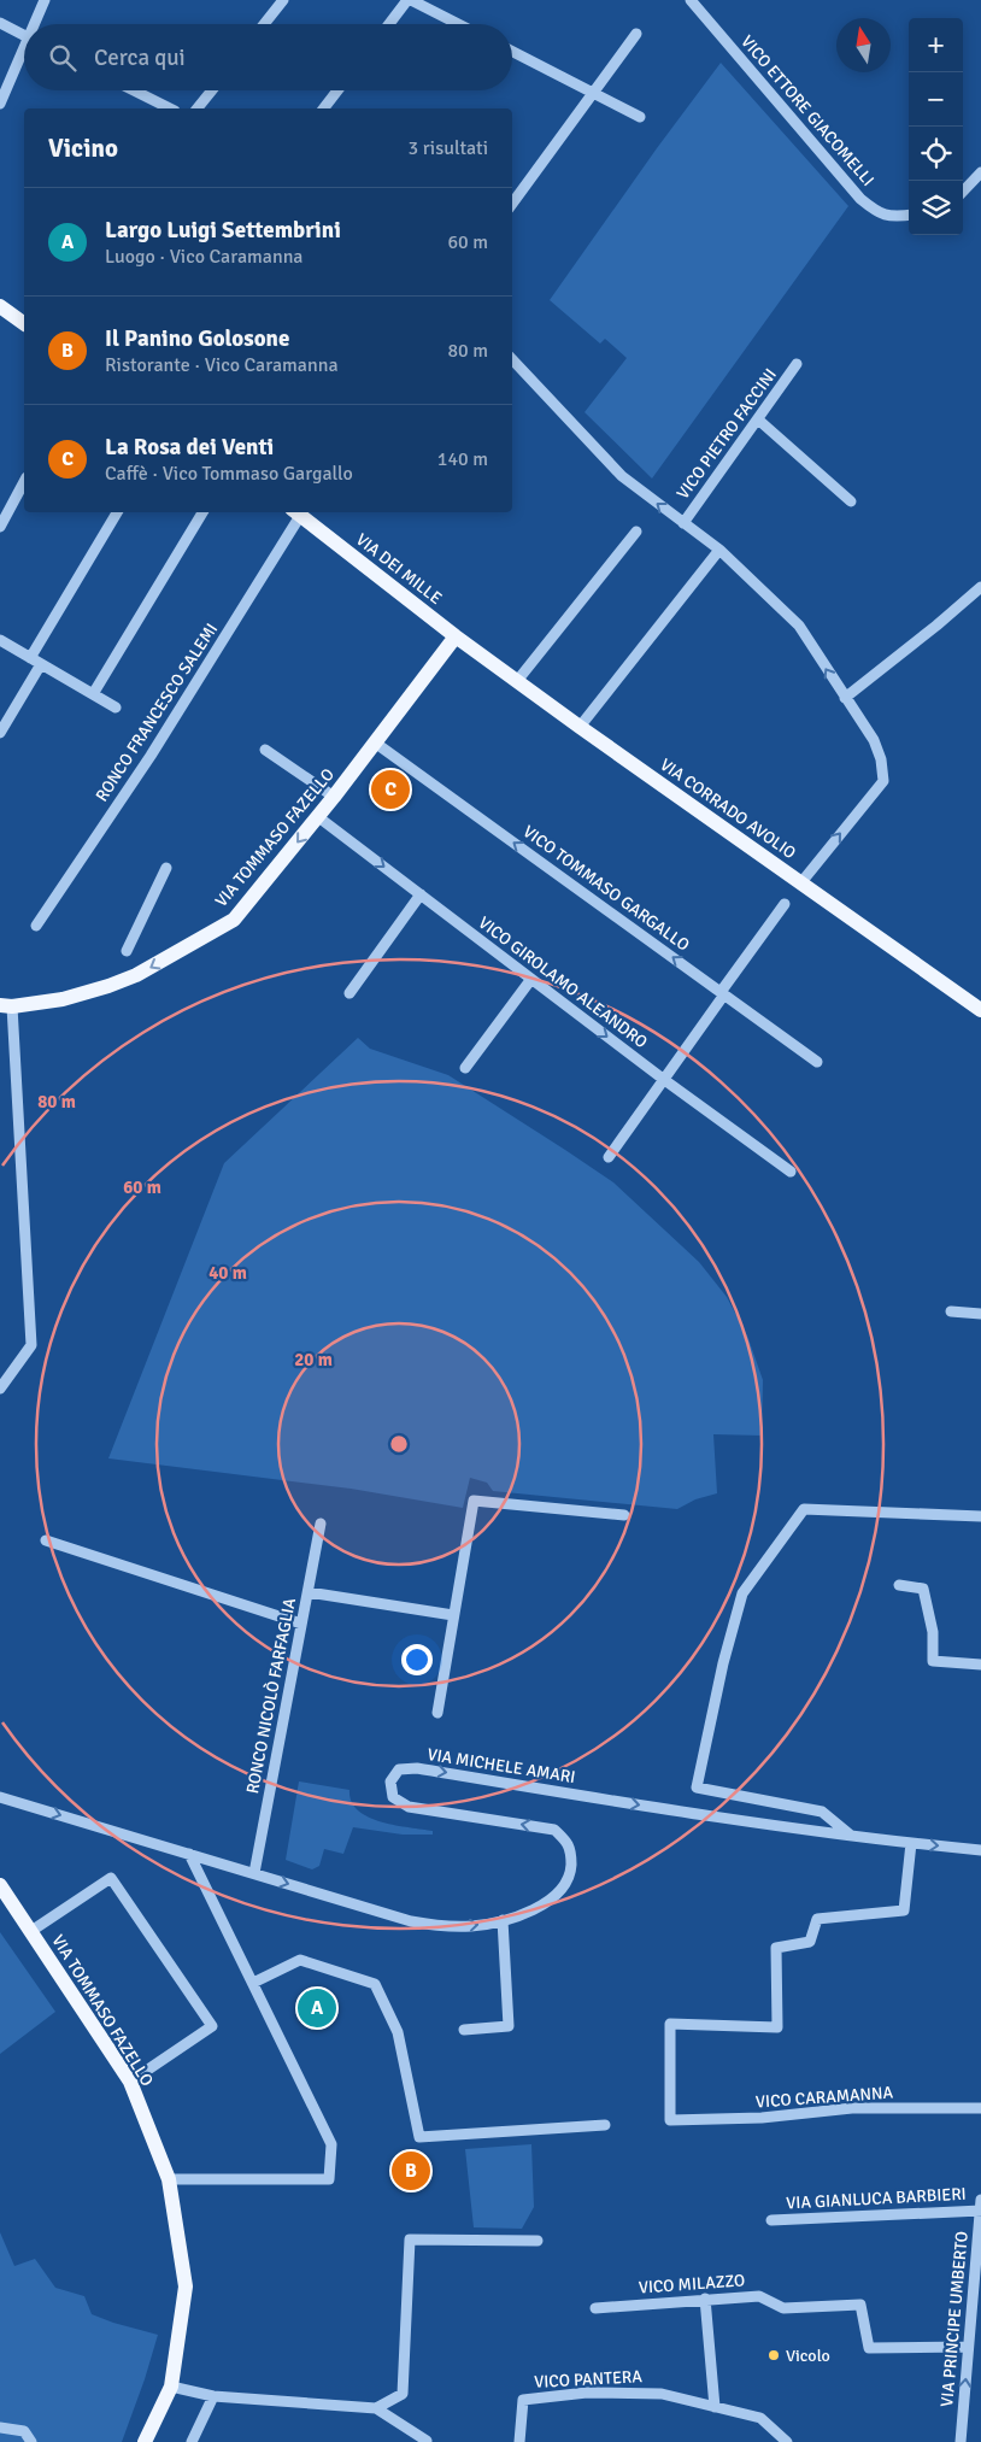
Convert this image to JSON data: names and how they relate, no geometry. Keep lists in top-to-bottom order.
{
  "streets": {
    "main road": ["VIA DEI MILLE", "VIA CORRADO AVOLIO", "VIA TOMMASO FAZELLO"],
    "street": [
      "VICO ETTORE GIACOMELLI",
      "VICO PIETRO FACCINI",
      "RONCO FRANCESCO SALEMI",
      "VICO TOMMASO GARGALLO",
      "VICO GIROLAMO ALEANDRO",
      "RONCO NICOLÒ FARFAGLIA",
      "VIA MICHELE AMARI",
      "VICO CARAMANNA",
      "VIA GIANLUCA BARBIERI",
      "VICO MILAZZO",
      "VIA PRINCIPE UMBERTO",
      "VICO PANTERA"
    ]
  },
  "crossings": [
    ["VIA DEI MILLE", "RONCO FRANCESCO SALEMI"],
    ["VIA DEI MILLE", "VIA CORRADO AVOLIO"],
    ["VIA DEI MILLE", "VIA TOMMASO FAZELLO"],
    ["VIA CORRADO AVOLIO", "VIA TOMMASO FAZELLO"],
    ["VIA TOMMASO FAZELLO", "VICO TOMMASO GARGALLO"],
    ["VIA TOMMASO FAZELLO", "VICO GIROLAMO ALEANDRO"],
    ["RONCO NICOLÒ FARFAGLIA", "VIA MICHELE AMARI"],
    ["VIA MICHELE AMARI", "VICO CARAMANNA"],
    ["VIA GIANLUCA BARBIERI", "VIA PRINCIPE UMBERTO"],
    ["VICO MILAZZO", "VIA PRINCIPE UMBERTO"]
  ],
  "one_way": ["VICO TOMMASO GARGALLO", "VICO GIROLAMO ALEANDRO", "VIA PRINCIPE UMBERTO"],
  "places": ["Vicolo"],
  "north": "top",
  "page": {
    "map_buttons": ["+", "−"],
    "search": "Cerca qui",
    "heading": ["Vicino", "3 risultati"],
    "list": [
      {
        "mark": "A",
        "name": "Largo Luigi Settembrini",
        "note": "Luogo · Vico Caramanna",
        "value": "60 m"
      },
      {
        "mark": "B",
        "name": "Il Panino Golosone",
        "note": "Ristorante · Vico Caramanna",
        "value": "80 m"
      },
      {
        "mark": "C",
        "name": "La Rosa dei Venti",
        "note": "Caffè · Vico Tommaso Gargallo",
        "value": "140 m"
      }
    ],
    "pins": ["C", "A", "B"]
  },
  "rings": [
    "80 m",
    "60 m",
    "40 m",
    "20 m"
  ]
}
